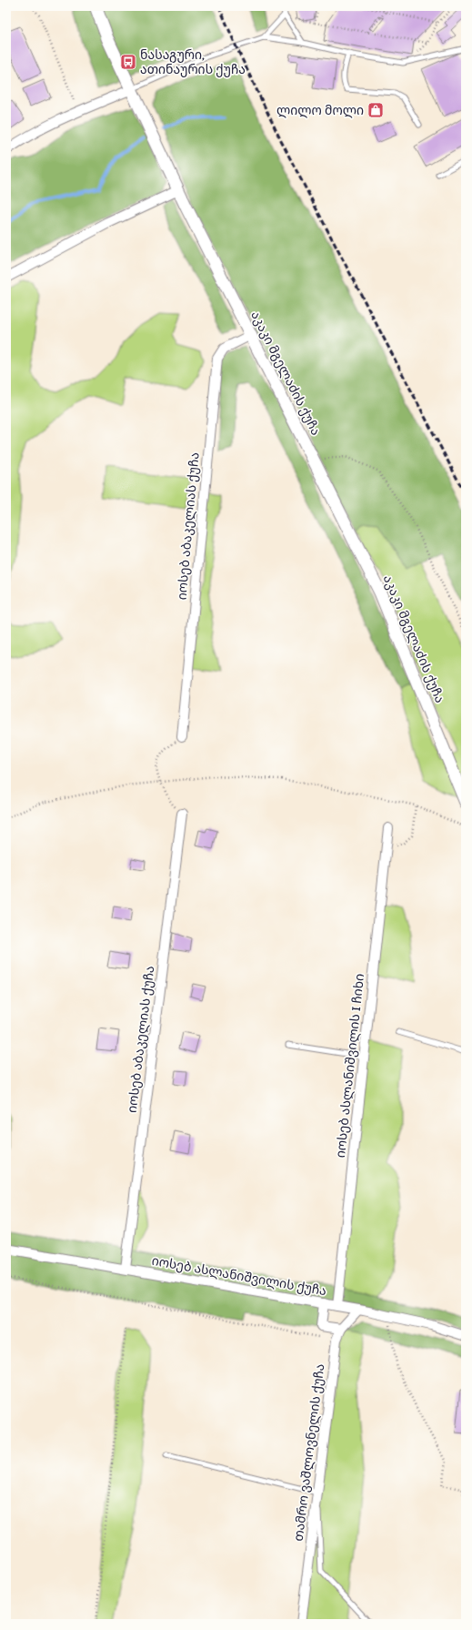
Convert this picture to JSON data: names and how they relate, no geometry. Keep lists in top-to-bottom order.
{
  "streets": {
    "street": [
      "აკაკი მგელაძის ქუჩა",
      "იოსებ აბაკელიას ქუჩა",
      "იოსებ ასლანიშვილის I ჩიხი",
      "იოსებ ასლანიშვილის ქუჩა",
      "თამრო ვაშლოვნელის ქუჩა"
    ]
  },
  "crossings": [
    ["აკაკი მგელაძის ქუჩა", "იოსებ აბაკელიას ქუჩა"],
    ["იოსებ აბაკელიას ქუჩა", "იოსებ ასლანიშვილის ქუჩა"],
    ["იოსებ ასლანიშვილის I ჩიხი", "იოსებ ასლანიშვილის ქუჩა"],
    ["იოსებ ასლანიშვილის ქუჩა", "თამრო ვაშლოვნელის ქუჩა"]
  ],
  "places": {
    "bus stop": ["ნასაგური, ათინაურის ქუჩა"],
    "shop": ["ლილო მოლი"]
  }
}
